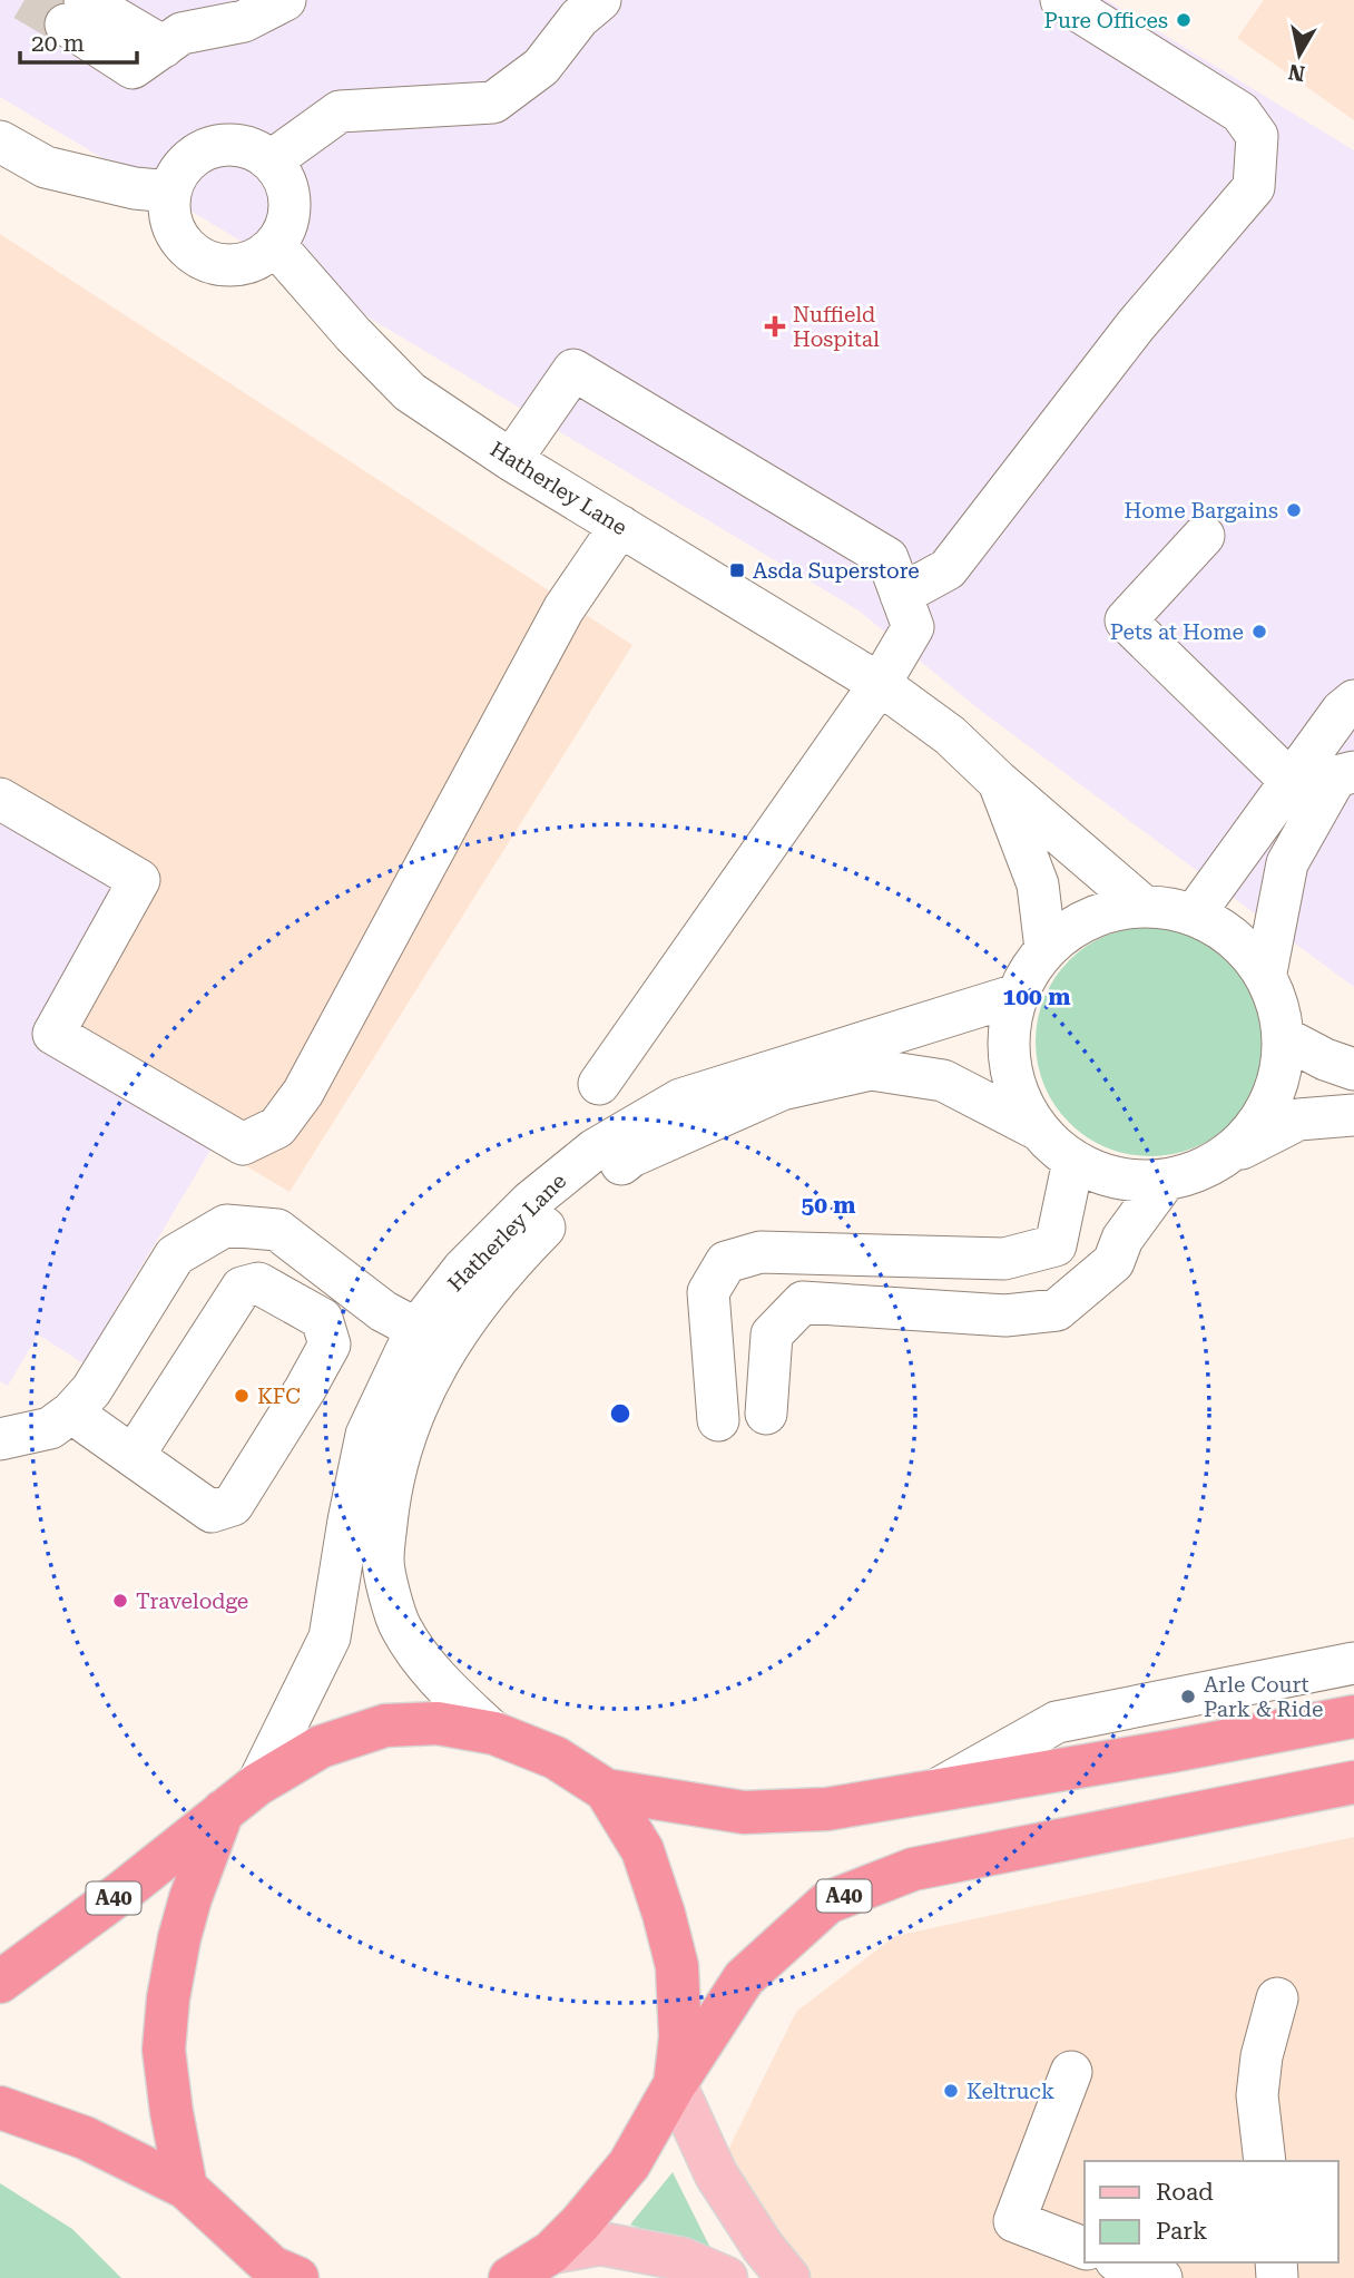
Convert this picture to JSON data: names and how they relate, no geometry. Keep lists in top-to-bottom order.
{
  "streets": {
    "highway": ["A40"],
    "street": ["Hatherley Lane"]
  },
  "places": {
    "other": [
      "Pure Offices",
      "Home Bargains",
      "Pets at Home",
      "KFC",
      "Travelodge",
      "Arle Court Park & Ride",
      "Keltruck"
    ],
    "health": ["Nuffield Hospital"],
    "transit": ["Asda Superstore"]
  },
  "legend": ["Road", "Park"],
  "scale_bar": "20 m",
  "north": "bottom",
  "rings": ["100 m", "50 m"]
}
